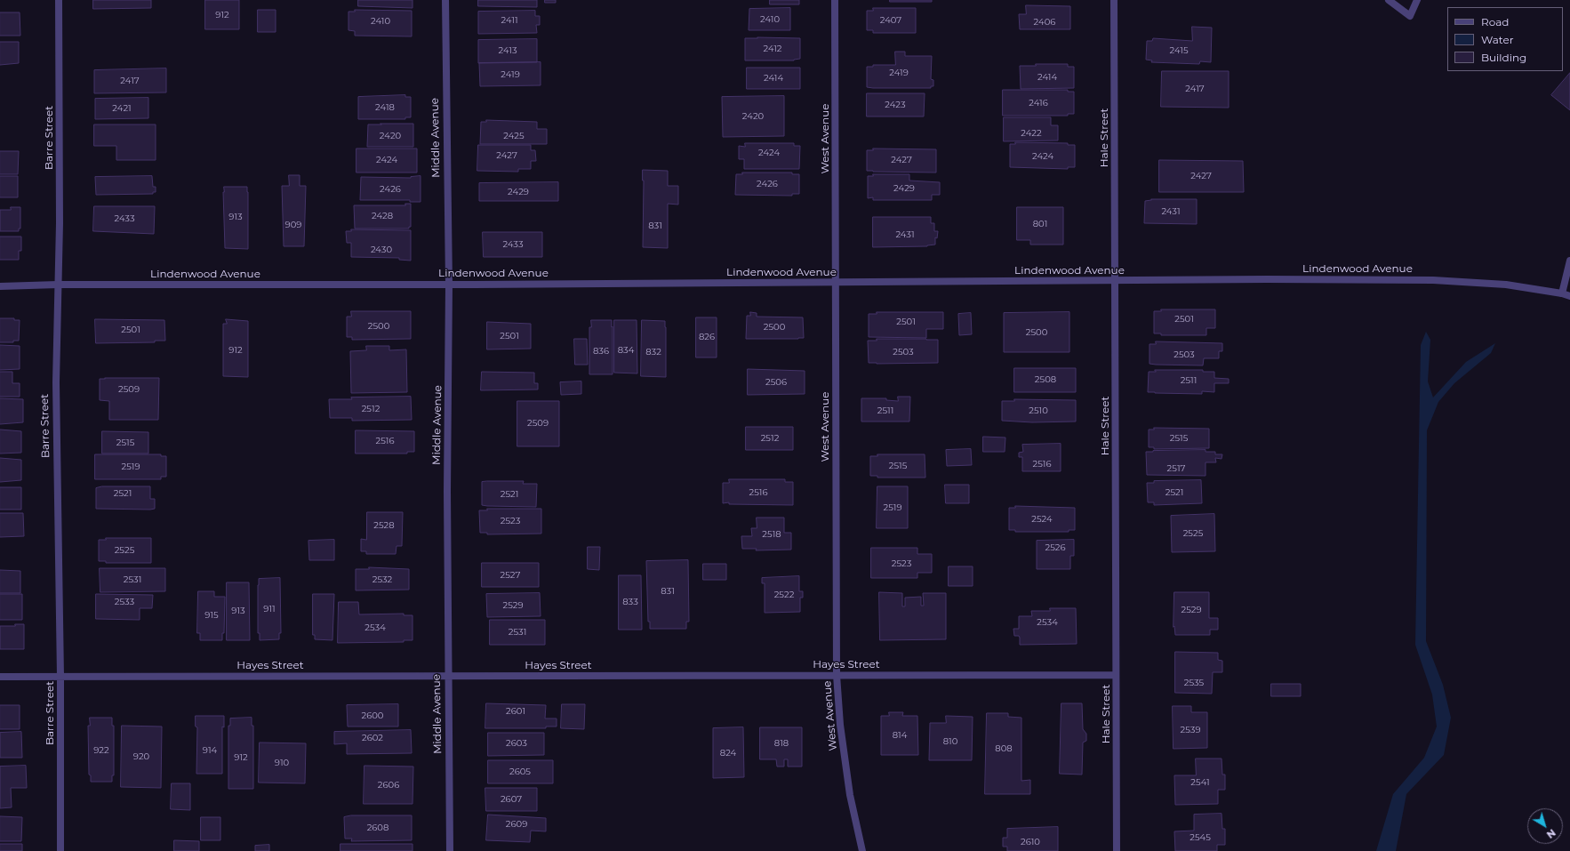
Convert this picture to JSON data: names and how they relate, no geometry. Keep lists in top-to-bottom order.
{
  "streets": {
    "street": [
      "Barre Street",
      "Middle Avenue",
      "Hale Street",
      "West Avenue",
      "Lindenwood Avenue",
      "Hayes Street"
    ]
  },
  "crossings": [
    ["Barre Street", "Lindenwood Avenue"],
    ["Barre Street", "Hayes Street"],
    ["Middle Avenue", "Lindenwood Avenue"],
    ["Middle Avenue", "Hayes Street"],
    ["Hale Street", "Lindenwood Avenue"],
    ["Hale Street", "Hayes Street"],
    ["West Avenue", "Lindenwood Avenue"],
    ["West Avenue", "Hayes Street"]
  ],
  "house_numbers": [
    "912",
    "2410",
    "2411",
    "2407",
    "2410",
    "2406",
    "2412",
    "2413",
    "2415",
    "2419",
    "2419",
    "2414",
    "2414",
    "2417",
    "2417",
    "2416",
    "2423",
    "2418",
    "2421",
    "2420",
    "2422",
    "2420",
    "2425",
    "2424",
    "2427",
    "2424",
    "2424",
    "2427",
    "2427",
    "2426",
    "2429",
    "2426",
    "2429",
    "2431",
    "2428",
    "913",
    "2433",
    "801",
    "909",
    "831",
    "2431",
    "2433",
    "2430",
    "2501",
    "2501",
    "2500",
    "2500",
    "2501",
    "2500",
    "2501",
    "826",
    "912",
    "834",
    "836",
    "832",
    "2503",
    "2503",
    "2508",
    "2511",
    "2506",
    "2509",
    "2512",
    "2511",
    "2510",
    "2509",
    "2512",
    "2515",
    "2516",
    "2515",
    "2516",
    "2515",
    "2519",
    "2517",
    "2516",
    "2521",
    "2521",
    "2521",
    "2519",
    "2524",
    "2523",
    "2528",
    "2525",
    "2518",
    "2526",
    "2525",
    "2523",
    "2527",
    "2531",
    "2532",
    "831",
    "2522",
    "2533",
    "833",
    "2529",
    "911",
    "2529",
    "913",
    "915",
    "2534",
    "2534",
    "2531",
    "2535",
    "2601",
    "2600",
    "2539",
    "814",
    "2602",
    "810",
    "2603",
    "818",
    "808",
    "922",
    "914",
    "824",
    "920",
    "912",
    "910",
    "2605",
    "2541",
    "2606",
    "2607",
    "2609",
    "2608",
    "2545",
    "2610"
  ],
  "legend": ["Road", "Water", "Building"],
  "north": "bottom right"
}
